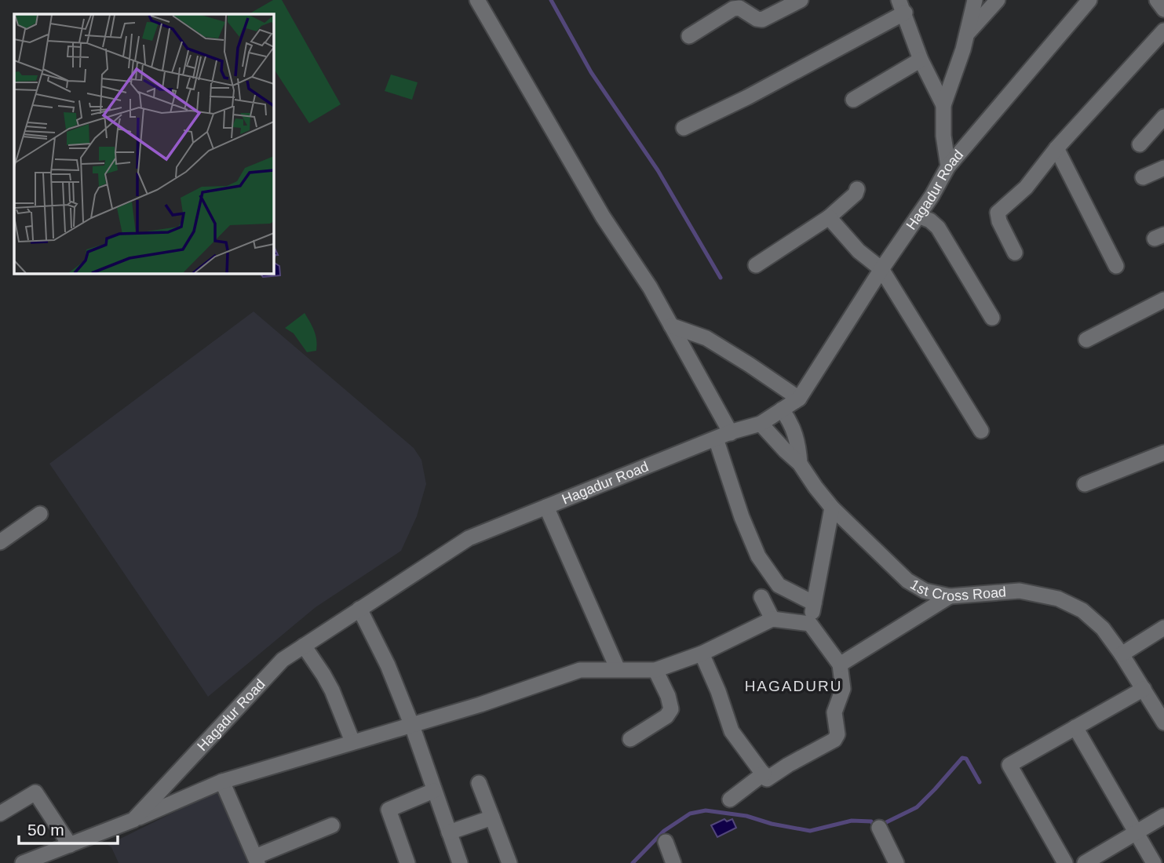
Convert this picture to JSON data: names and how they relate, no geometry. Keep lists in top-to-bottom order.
{
  "streets": {
    "street": ["Hagadur Road", "1st Cross Road"]
  },
  "crossings": [
    ["Hagadur Road", "1st Cross Road"]
  ],
  "districts": ["HAGADURU"],
  "scale_bar": "50 m"
}
